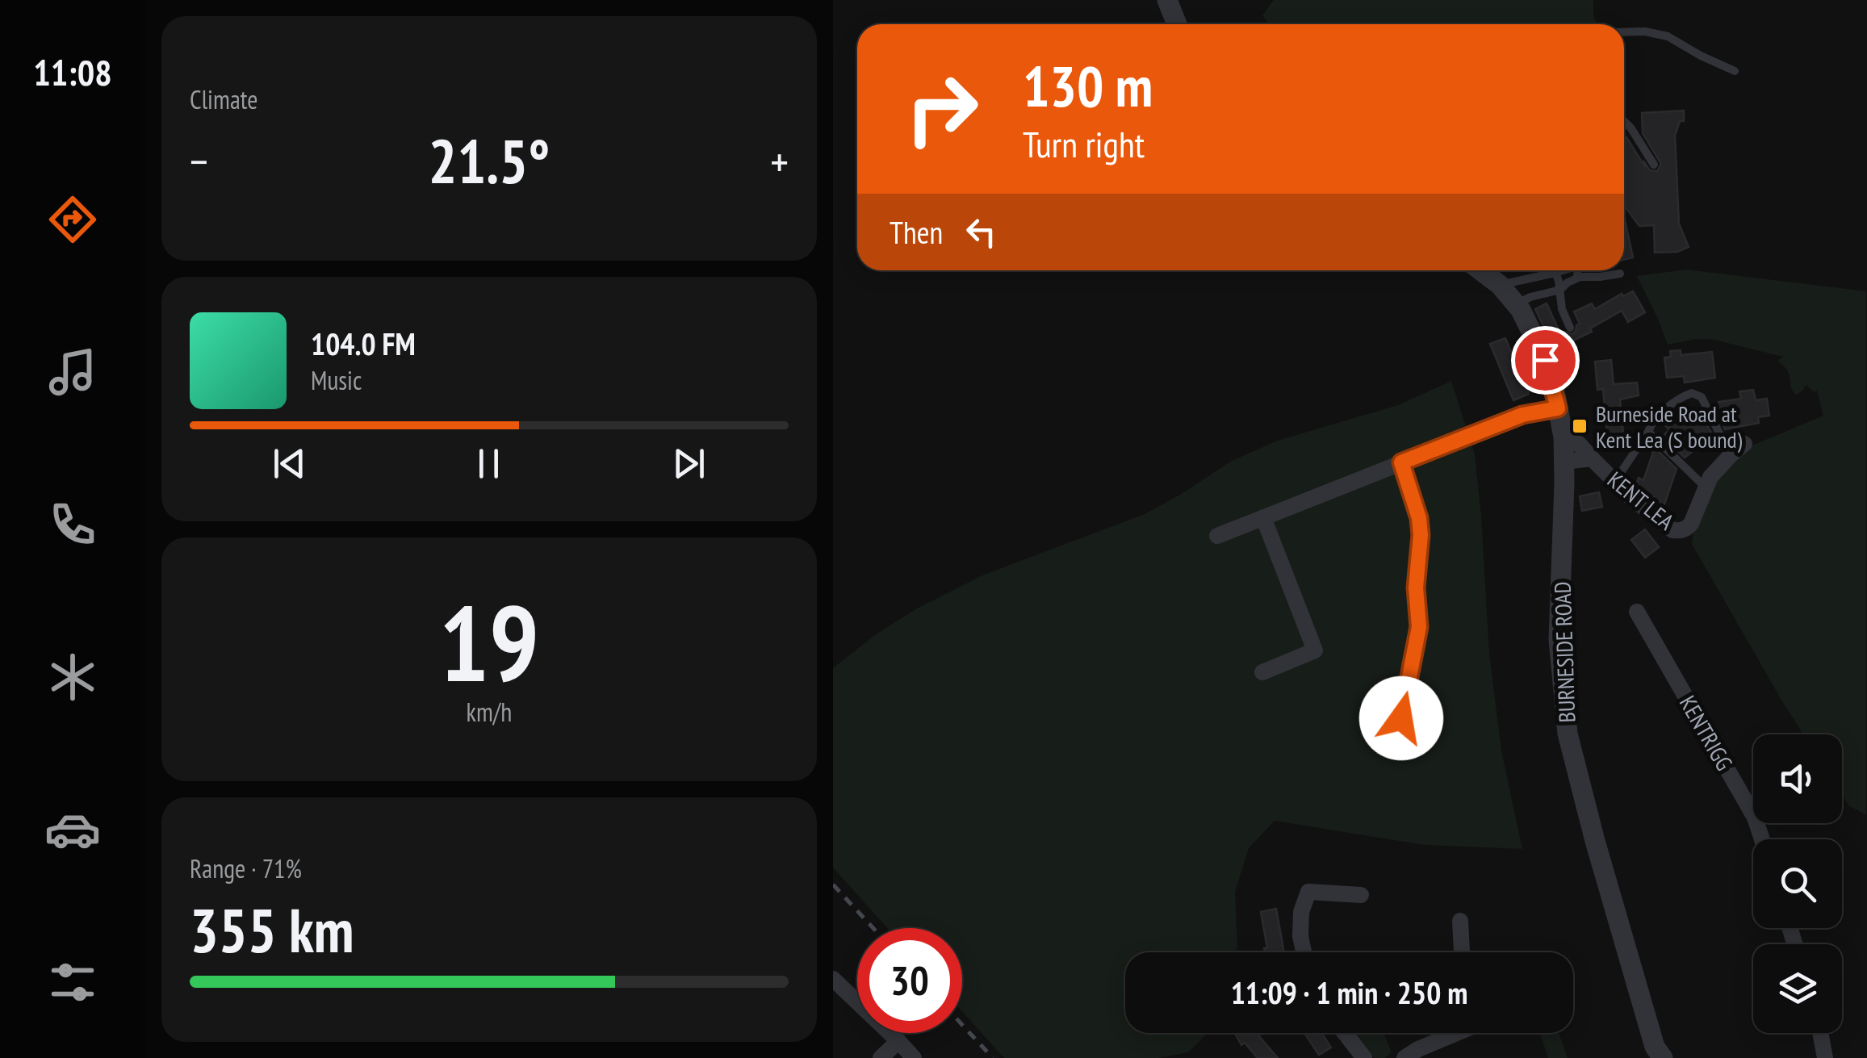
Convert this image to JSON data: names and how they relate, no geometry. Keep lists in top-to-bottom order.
{
  "streets": {
    "street": ["KENT LEA", "BURNESIDE ROAD", "KENTRIGG"]
  },
  "crossings": [
    ["KENT LEA", "BURNESIDE ROAD"]
  ],
  "places": {
    "transit": ["Burneside Road at Kent Lea (S bound)"]
  },
  "page": {
    "tabs": "11:08",
    "tile": [
      "Climate",
      ["19", "km/h"],
      ["Range · 71%", "355 km"]
    ],
    "turn": ["130 m", "Turn right"],
    "heat": ["−", "21.5°", "+"],
    "then": "Then",
    "song": ["104.0 FM", "Music"],
    "limit": "30",
    "trip": "11:09 · 1 min · 250 m"
  }
}
